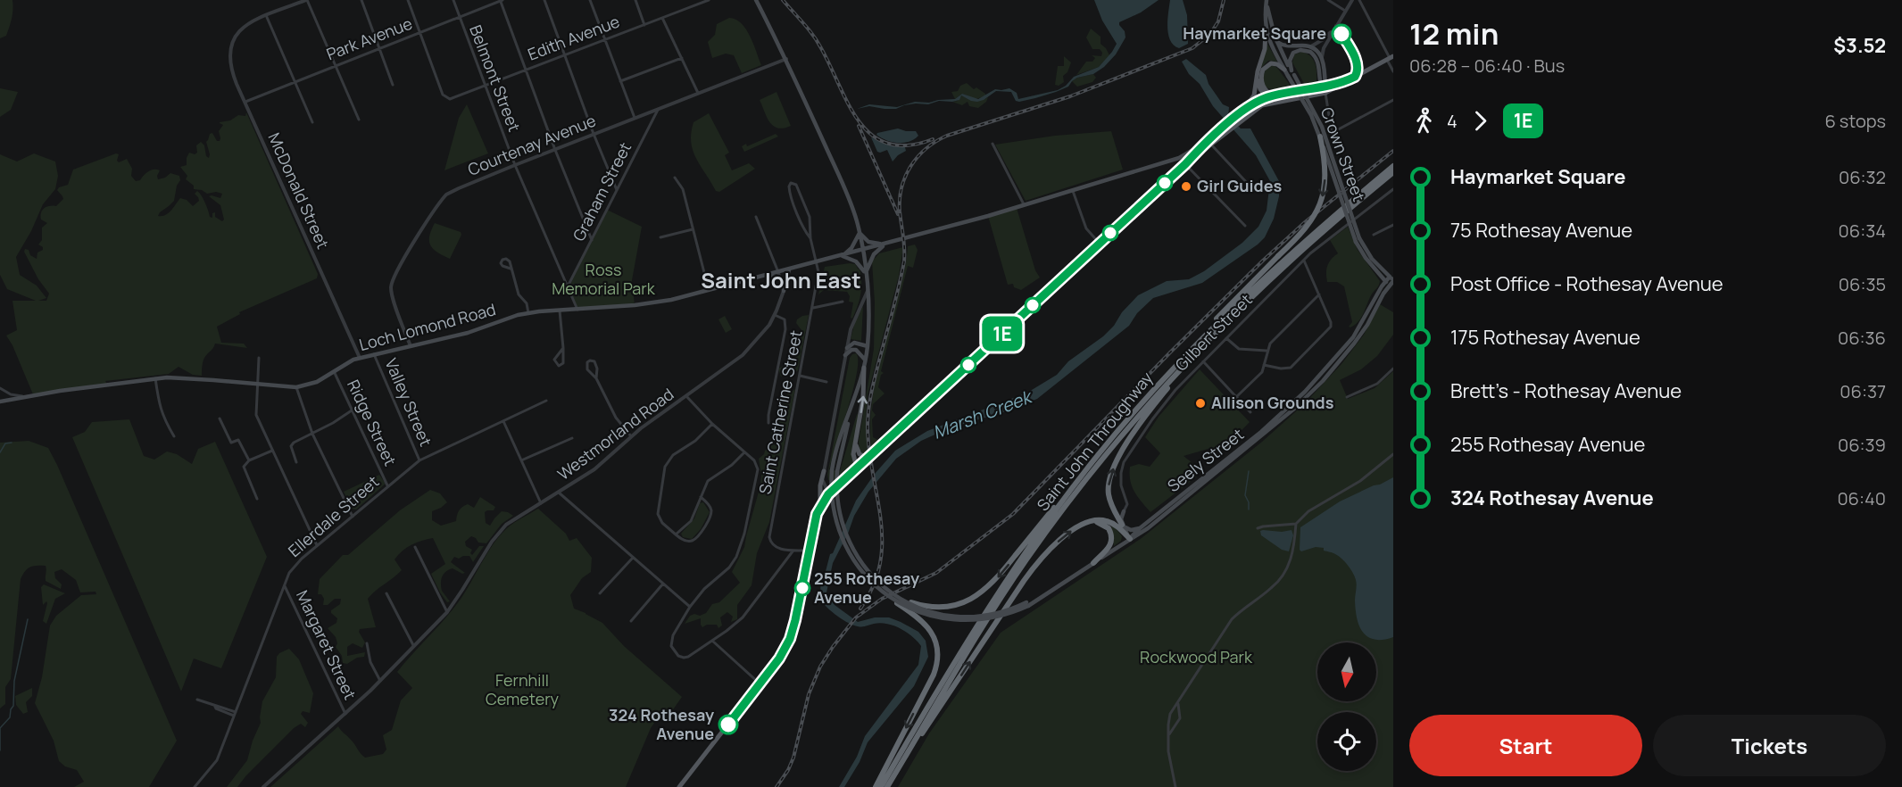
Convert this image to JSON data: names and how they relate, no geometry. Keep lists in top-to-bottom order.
{
  "streets": {
    "highway": ["Saint John Throughway"],
    "main road": ["Crown Street", "Loch Lomond Road", "Seely Street"],
    "street": [
      "Edith Avenue",
      "Park Avenue",
      "Belmont Street",
      "Courtenay Avenue",
      "McDonald Street",
      "Graham Street",
      "Gilbert Street",
      "Valley Street",
      "Saint Catherine Street",
      "Ridge Street",
      "Westmorland Road",
      "Ellerdale Street",
      "Margaret Street"
    ]
  },
  "crossings": [
    ["Edith Avenue", "Park Avenue"],
    ["Edith Avenue", "Belmont Street"],
    ["Park Avenue", "Belmont Street"],
    ["Park Avenue", "McDonald Street"],
    ["Belmont Street", "Courtenay Avenue"],
    ["Belmont Street", "Graham Street"],
    ["Belmont Street", "Loch Lomond Road"],
    ["Courtenay Avenue", "Graham Street"],
    ["Courtenay Avenue", "Loch Lomond Road"],
    ["Courtenay Avenue", "Seely Street"],
    ["Crown Street", "Seely Street"],
    ["McDonald Street", "Loch Lomond Road"],
    ["Loch Lomond Road", "Valley Street"],
    ["Loch Lomond Road", "Saint Catherine Street"],
    ["Loch Lomond Road", "Ridge Street"],
    ["Loch Lomond Road", "Seely Street"],
    ["Valley Street", "Ellerdale Street"],
    ["Ridge Street", "Ellerdale Street"],
    ["Westmorland Road", "Margaret Street"],
    ["Ellerdale Street", "Margaret Street"]
  ],
  "districts": ["Saint John East"],
  "water": ["Marsh Creek"],
  "parks": ["Ross Memorial Park", "Rockwood Park", "Fernhill Cemetery"],
  "places": [
    "Haymarket Square",
    "Girl Guides",
    "Allison Grounds",
    "255 Rothesay Avenue",
    "324 Rothesay Avenue"
  ],
  "lines": ["bus line 1E"],
  "north": "bottom",
  "page": {
    "on_map": "1E",
    "heading": ["12 min", "06:28 – 06:40 · Bus", "$3.52"],
    "legs": ["4", "1E", "6 stops"],
    "list": [
      {
        "name": "Haymarket Square",
        "value": "06:32"
      },
      {
        "name": "75 Rothesay Avenue",
        "value": "06:34"
      },
      {
        "name": "Post Office - Rothesay Avenue",
        "value": "06:35"
      },
      {
        "name": "175 Rothesay Avenue",
        "value": "06:36"
      },
      {
        "name": "Brett's - Rothesay Avenue",
        "value": "06:37"
      },
      {
        "name": "255 Rothesay Avenue",
        "value": "06:39"
      },
      {
        "name": "324 Rothesay Avenue",
        "value": "06:40"
      }
    ],
    "buttons": ["Start", "Tickets"]
  }
}
